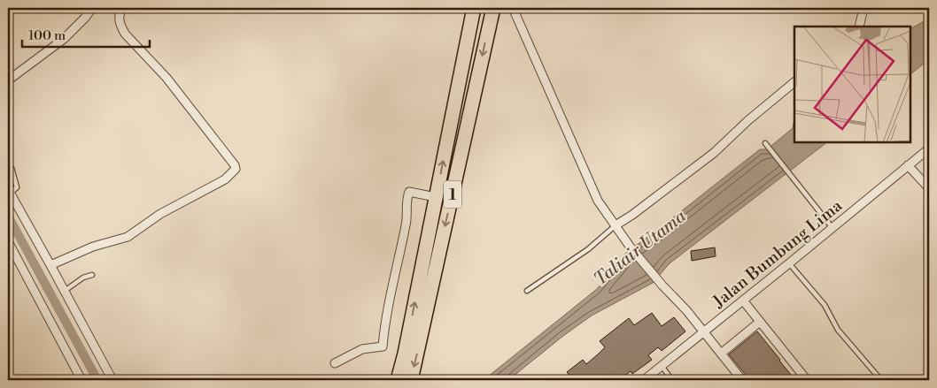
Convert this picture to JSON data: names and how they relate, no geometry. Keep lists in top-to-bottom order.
{
  "streets": {
    "highway": ["1"],
    "street": ["Jalan Bumbung Lima"]
  },
  "water": ["Taliair Utama"],
  "scale_bar": "100 m"
}
